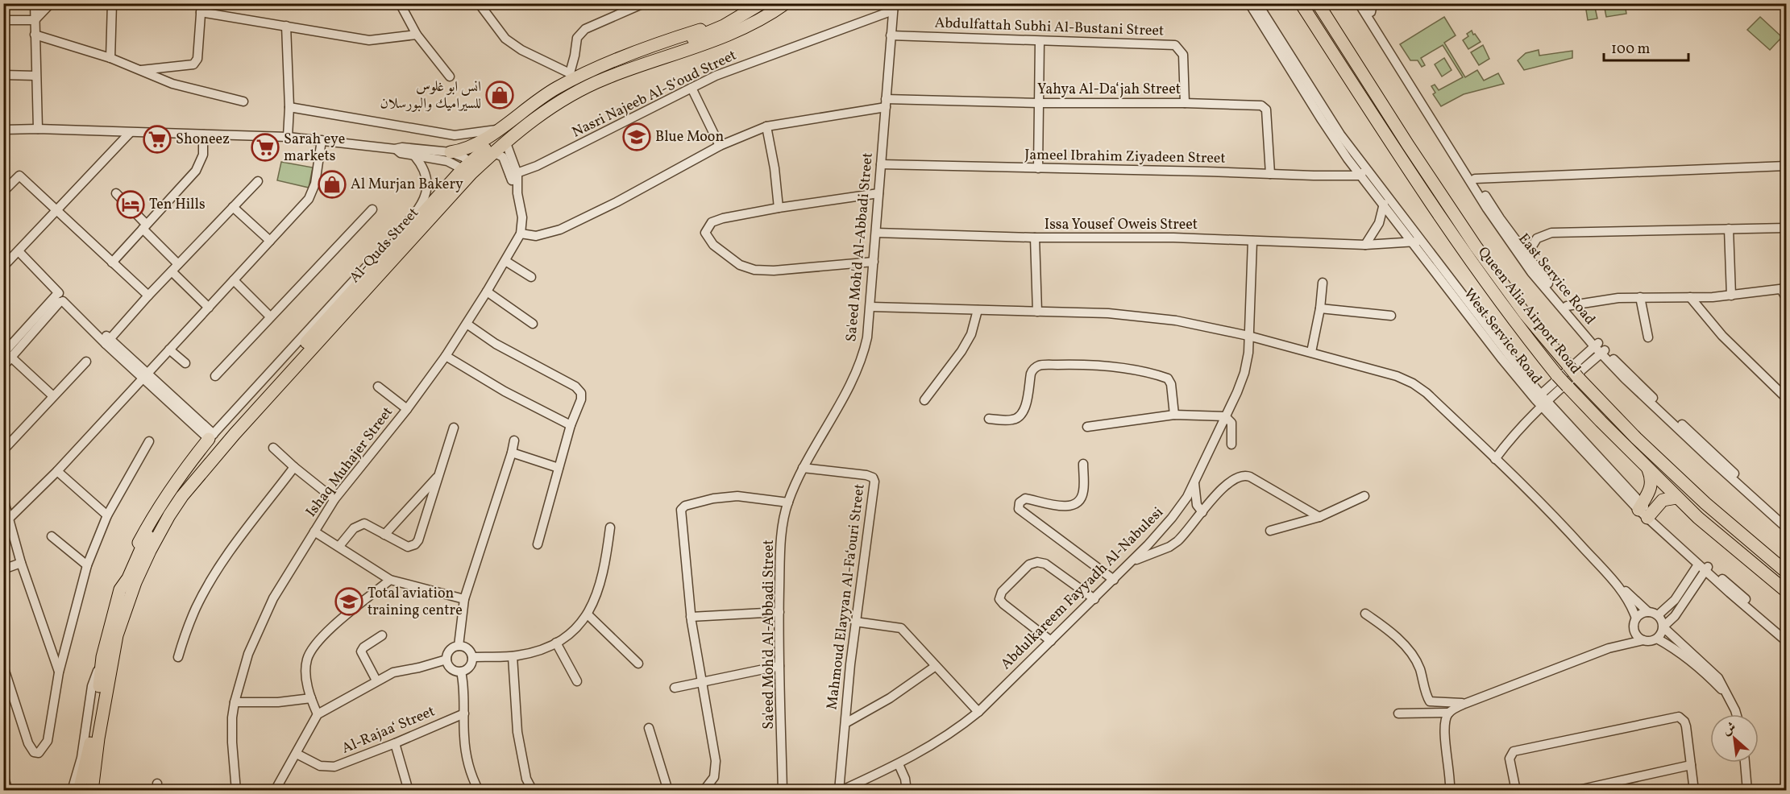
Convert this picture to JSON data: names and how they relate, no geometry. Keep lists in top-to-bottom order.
{
  "streets": {
    "highway": ["Al-Quds Street", "Queen Alia Airport Road"],
    "street": [
      "Abdulfattah Subhi Al-Bustani Street",
      "Yahya Al-Da‘jah Street",
      "Nasri Najeeb Al-S‘oud Street",
      "Jameel Ibrahim Ziyadeen Street",
      "Issa Yousef Oweis Street",
      "Sa'eed Moh'd Al-Abbadi Street",
      "East Service Road",
      "West Service Road",
      "Ishaq Muhajer Street",
      "Abdulkareem Fayyadh Al-Nabulesi",
      "Mahmoud Elayyan Al-Fa‘ouri Street",
      "Al-Rajaa‘ Street"
    ]
  },
  "crossings": [
    ["Abdulfattah Subhi Al-Bustani Street", "Yahya Al-Da‘jah Street"],
    ["Abdulfattah Subhi Al-Bustani Street", "Sa'eed Moh'd Al-Abbadi Street"],
    ["Yahya Al-Da‘jah Street", "Jameel Ibrahim Ziyadeen Street"],
    ["Yahya Al-Da‘jah Street", "Sa'eed Moh'd Al-Abbadi Street"],
    ["Yahya Al-Da‘jah Street", "Ishaq Muhajer Street"],
    ["Nasri Najeeb Al-S‘oud Street", "Sa'eed Moh'd Al-Abbadi Street"],
    ["Nasri Najeeb Al-S‘oud Street", "Ishaq Muhajer Street"],
    ["Jameel Ibrahim Ziyadeen Street", "Sa'eed Moh'd Al-Abbadi Street"],
    ["Jameel Ibrahim Ziyadeen Street", "West Service Road"],
    ["Issa Yousef Oweis Street", "Sa'eed Moh'd Al-Abbadi Street"],
    ["Issa Yousef Oweis Street", "West Service Road"],
    ["Issa Yousef Oweis Street", "Abdulkareem Fayyadh Al-Nabulesi"],
    ["Al-Quds Street", "Ishaq Muhajer Street"],
    ["Sa'eed Moh'd Al-Abbadi Street", "Mahmoud Elayyan Al-Fa‘ouri Street"],
    ["Abdulkareem Fayyadh Al-Nabulesi", "Mahmoud Elayyan Al-Fa‘ouri Street"]
  ],
  "places": {
    "shop": ["انس ابو غلوس للسيراميك والبورسلان", "Al Murjan Bakery"],
    "school or university": ["Blue Moon", "Total aviation training centre"],
    "supermarket": ["Shoneez", "Sarah eye markets"],
    "hotel": ["Ten Hills"]
  },
  "scale_bar": "100 m",
  "north": "top left"
}
